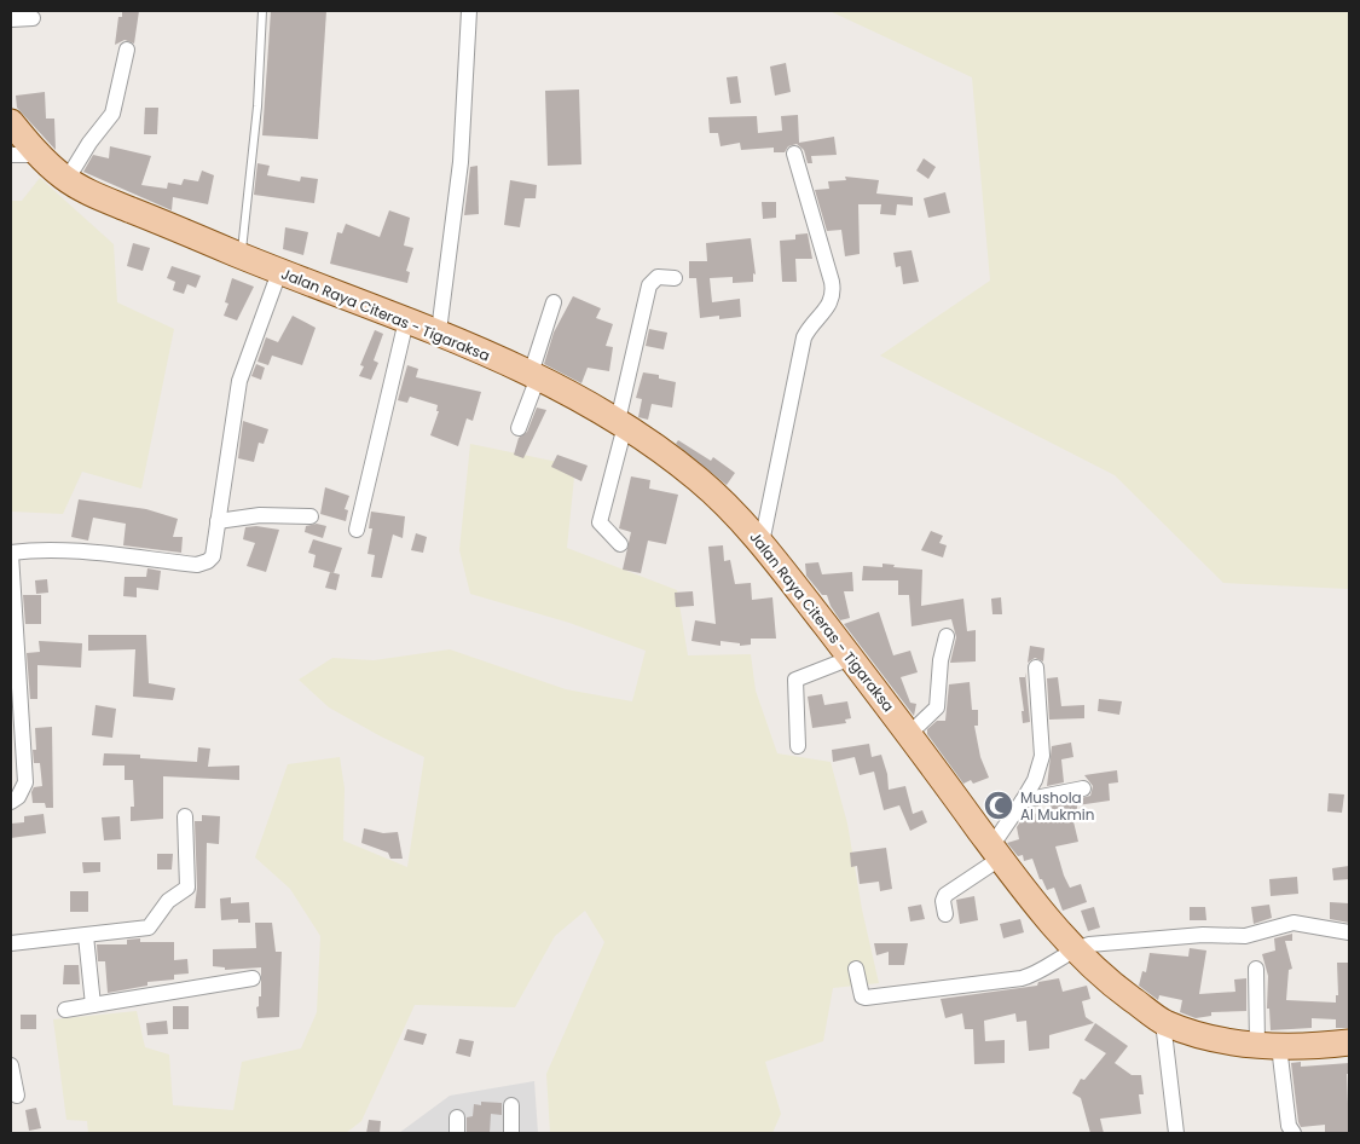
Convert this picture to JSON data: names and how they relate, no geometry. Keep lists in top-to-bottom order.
{
  "streets": {
    "main road": ["Jalan Raya Citeras - Tigaraksa"]
  },
  "places": {
    "mosque": ["Mushola Al Mukmin"]
  }
}
